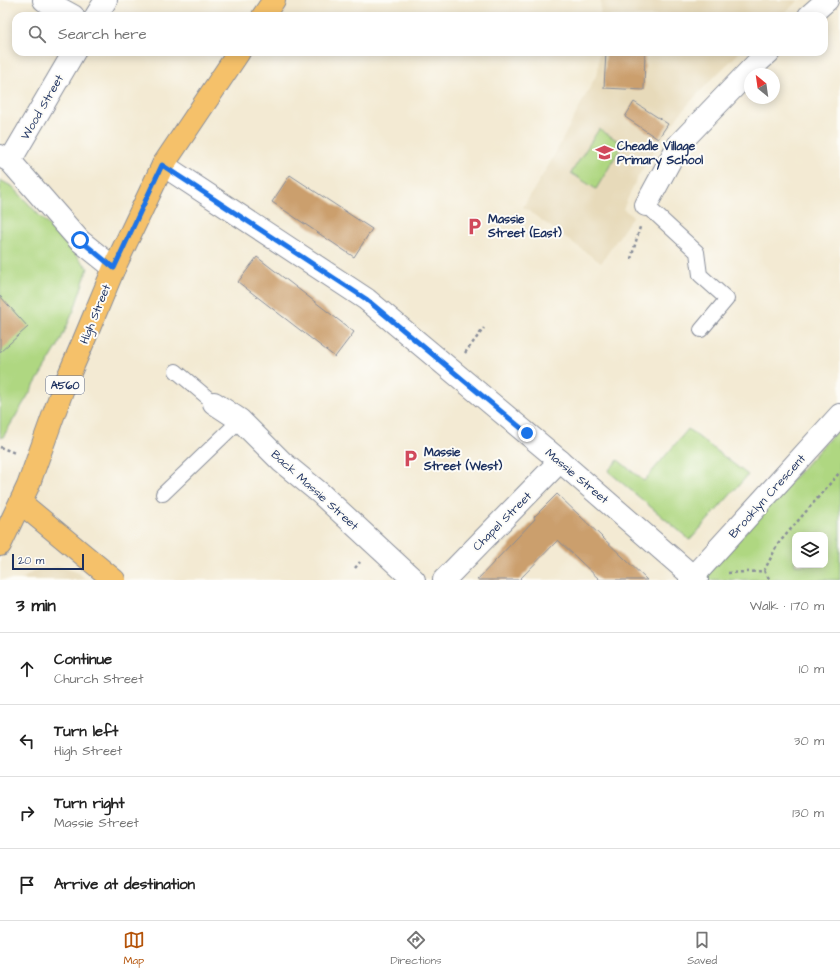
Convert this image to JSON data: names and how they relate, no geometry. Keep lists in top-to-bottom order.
{
  "streets": {
    "main road": ["High Street", "A560"],
    "street": [
      "Wood Street",
      "Massie Street",
      "Back Massie Street",
      "Brooklyn Crescent",
      "Chapel Street"
    ]
  },
  "crossings": [
    ["High Street", "A560"],
    ["High Street", "Massie Street"],
    ["Massie Street", "Brooklyn Crescent"],
    ["Massie Street", "Chapel Street"]
  ],
  "places": {
    "school or university": ["Cheadle Village Primary School"],
    "parking": ["Massie Street (East)", "Massie Street (West)"]
  },
  "scale_bar": "20 m",
  "north": "top left",
  "page": {
    "search": "Search here",
    "scale": "20 m",
    "heading": ["3 min", "Walk · 170 m"],
    "list": [
      ["Continue", "Church Street", "10 m"],
      ["Turn left", "High Street", "30 m"],
      ["Turn right", "Massie Street", "130 m"],
      "Arrive at destination"
    ],
    "nav": ["Map", "Directions", "Saved"]
  }
}
